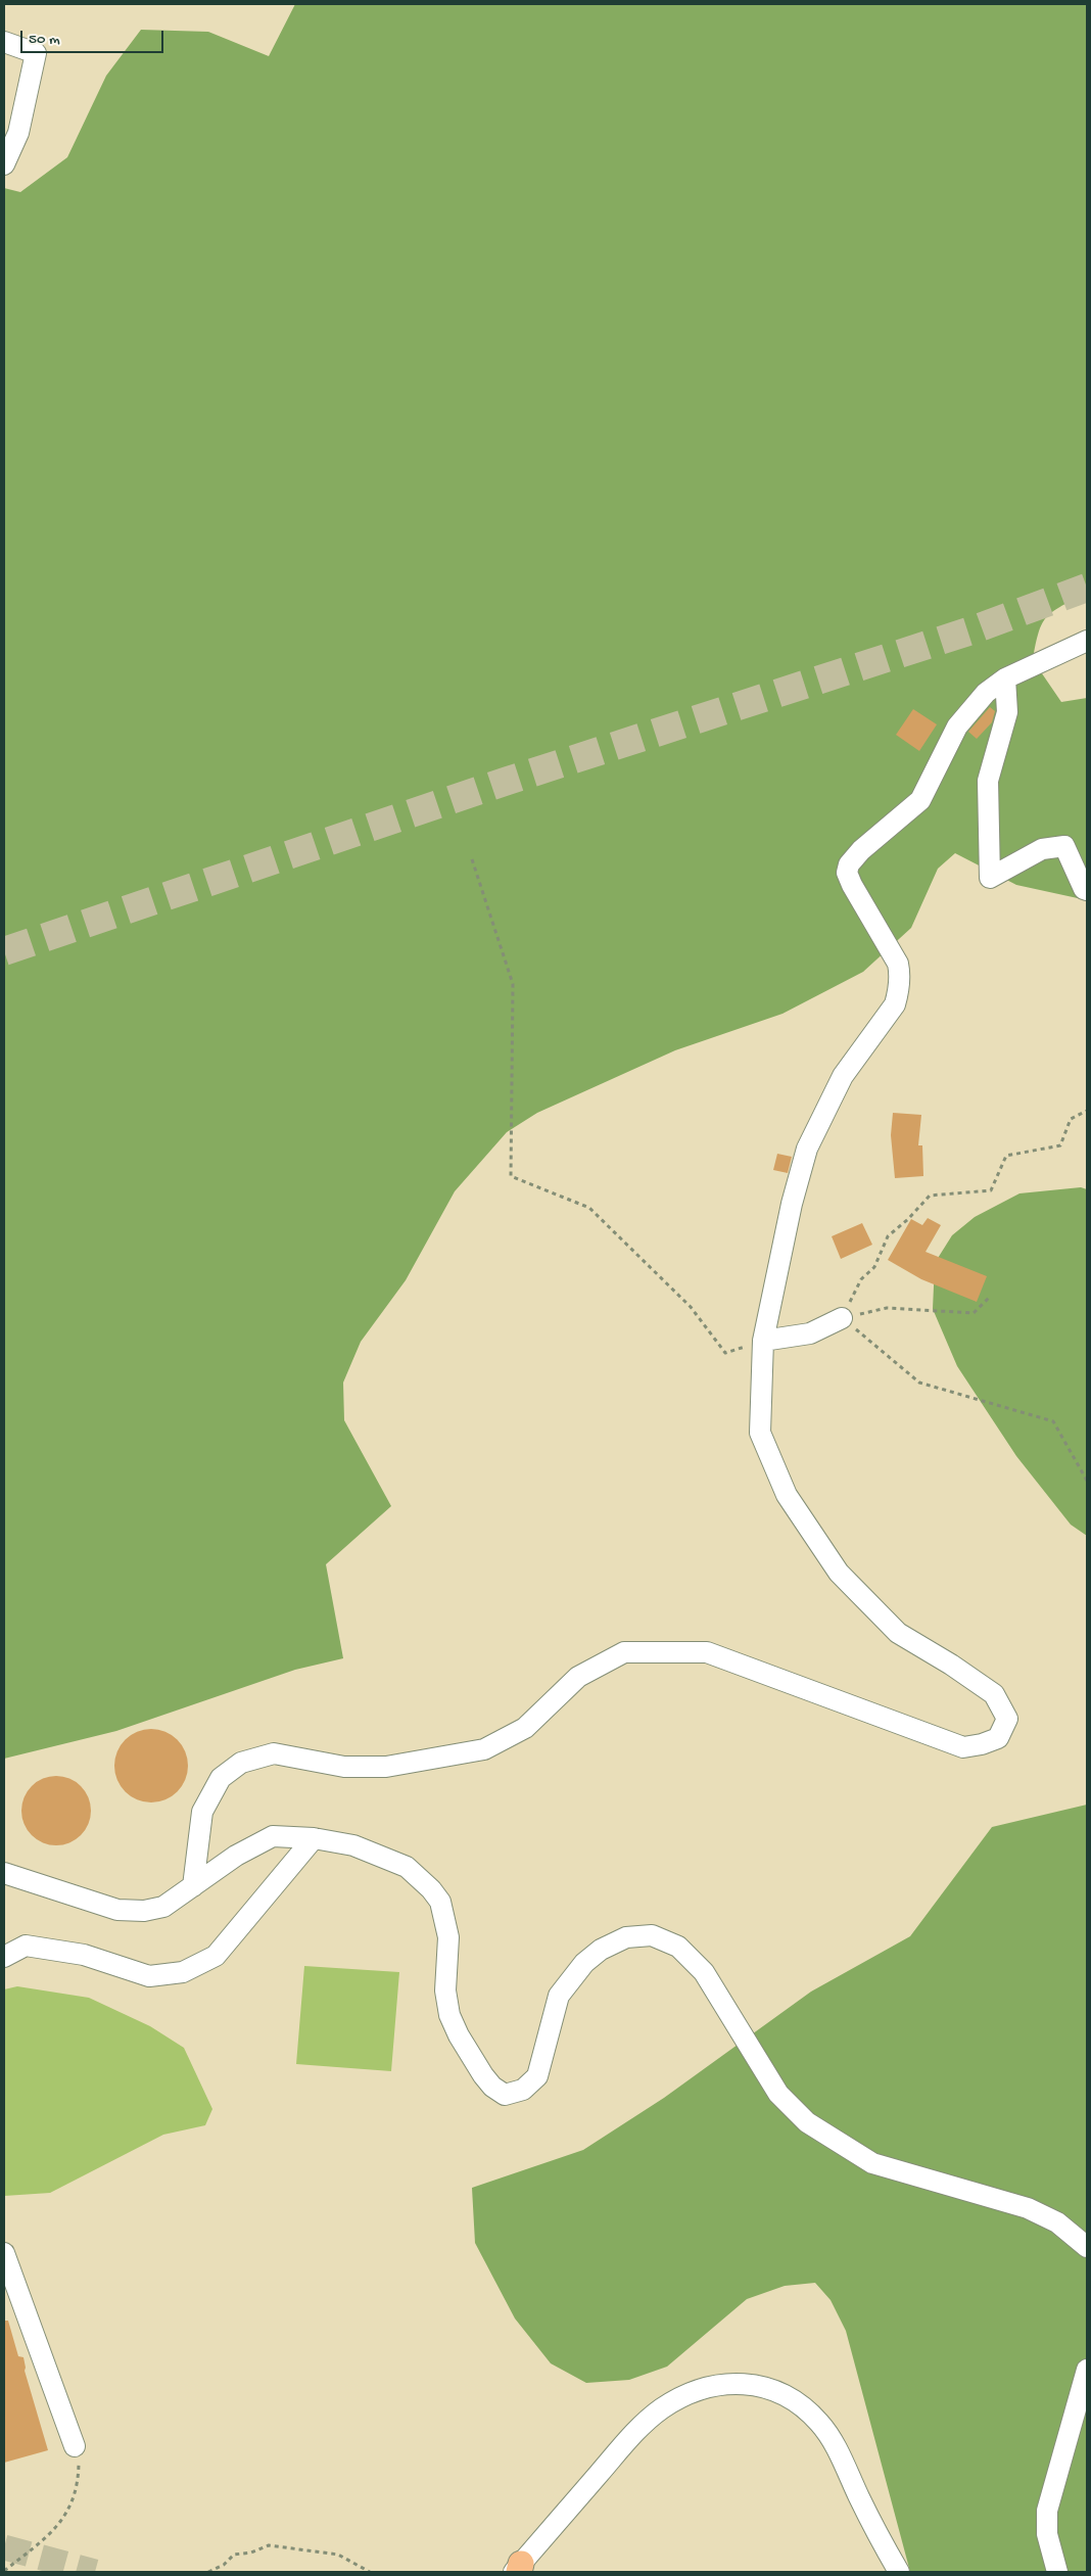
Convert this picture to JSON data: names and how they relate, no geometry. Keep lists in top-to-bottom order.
{
  "scale_bar": "50 m"
}
